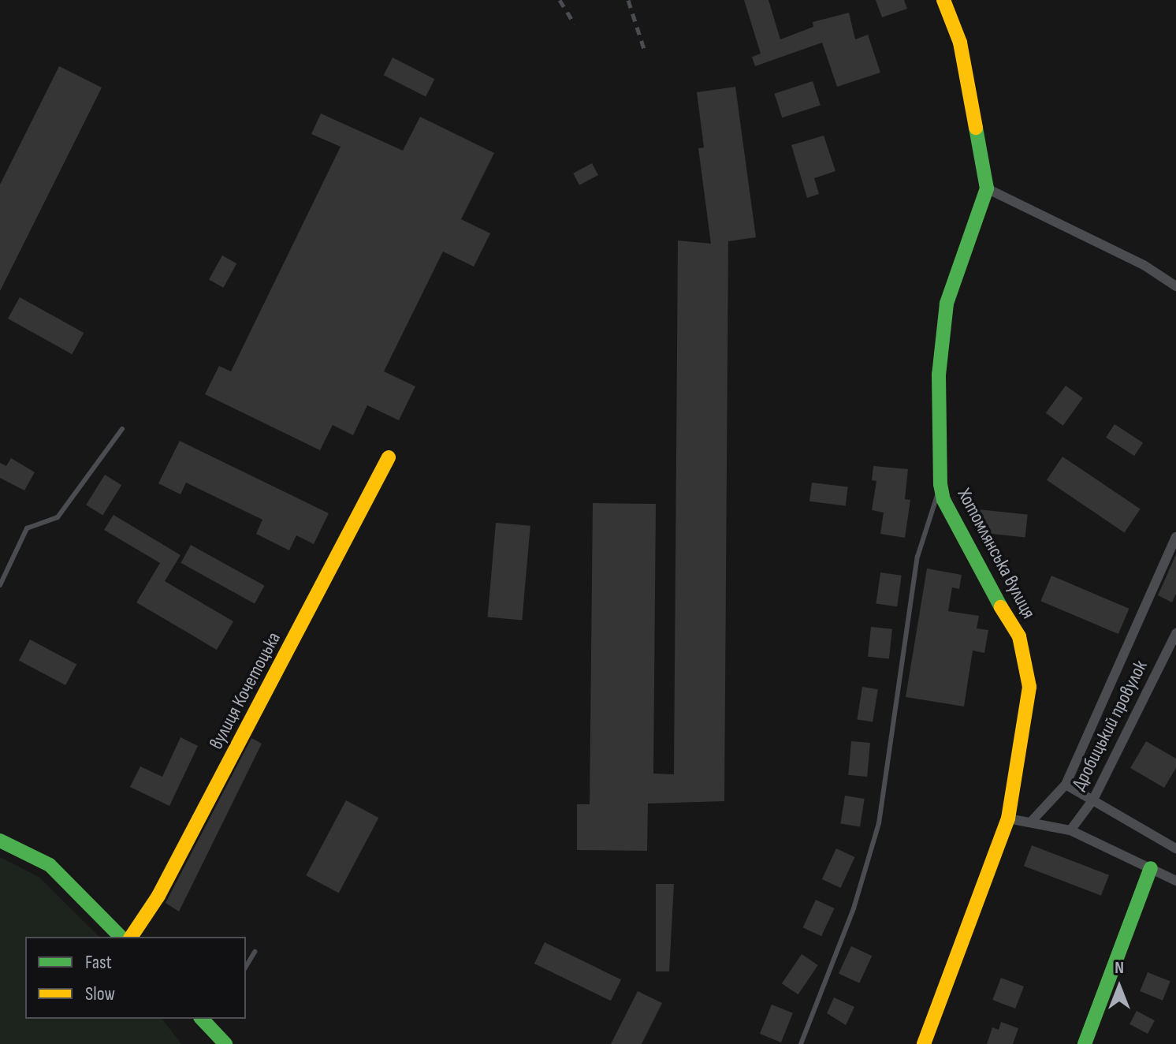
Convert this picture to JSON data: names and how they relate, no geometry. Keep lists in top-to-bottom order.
{
  "streets": {
    "street": ["Хотомлянська вулиця", "вулиця Кочетоцька", "Дробицький провулок"]
  },
  "legend": ["Fast", "Slow"],
  "north": "top"
}
